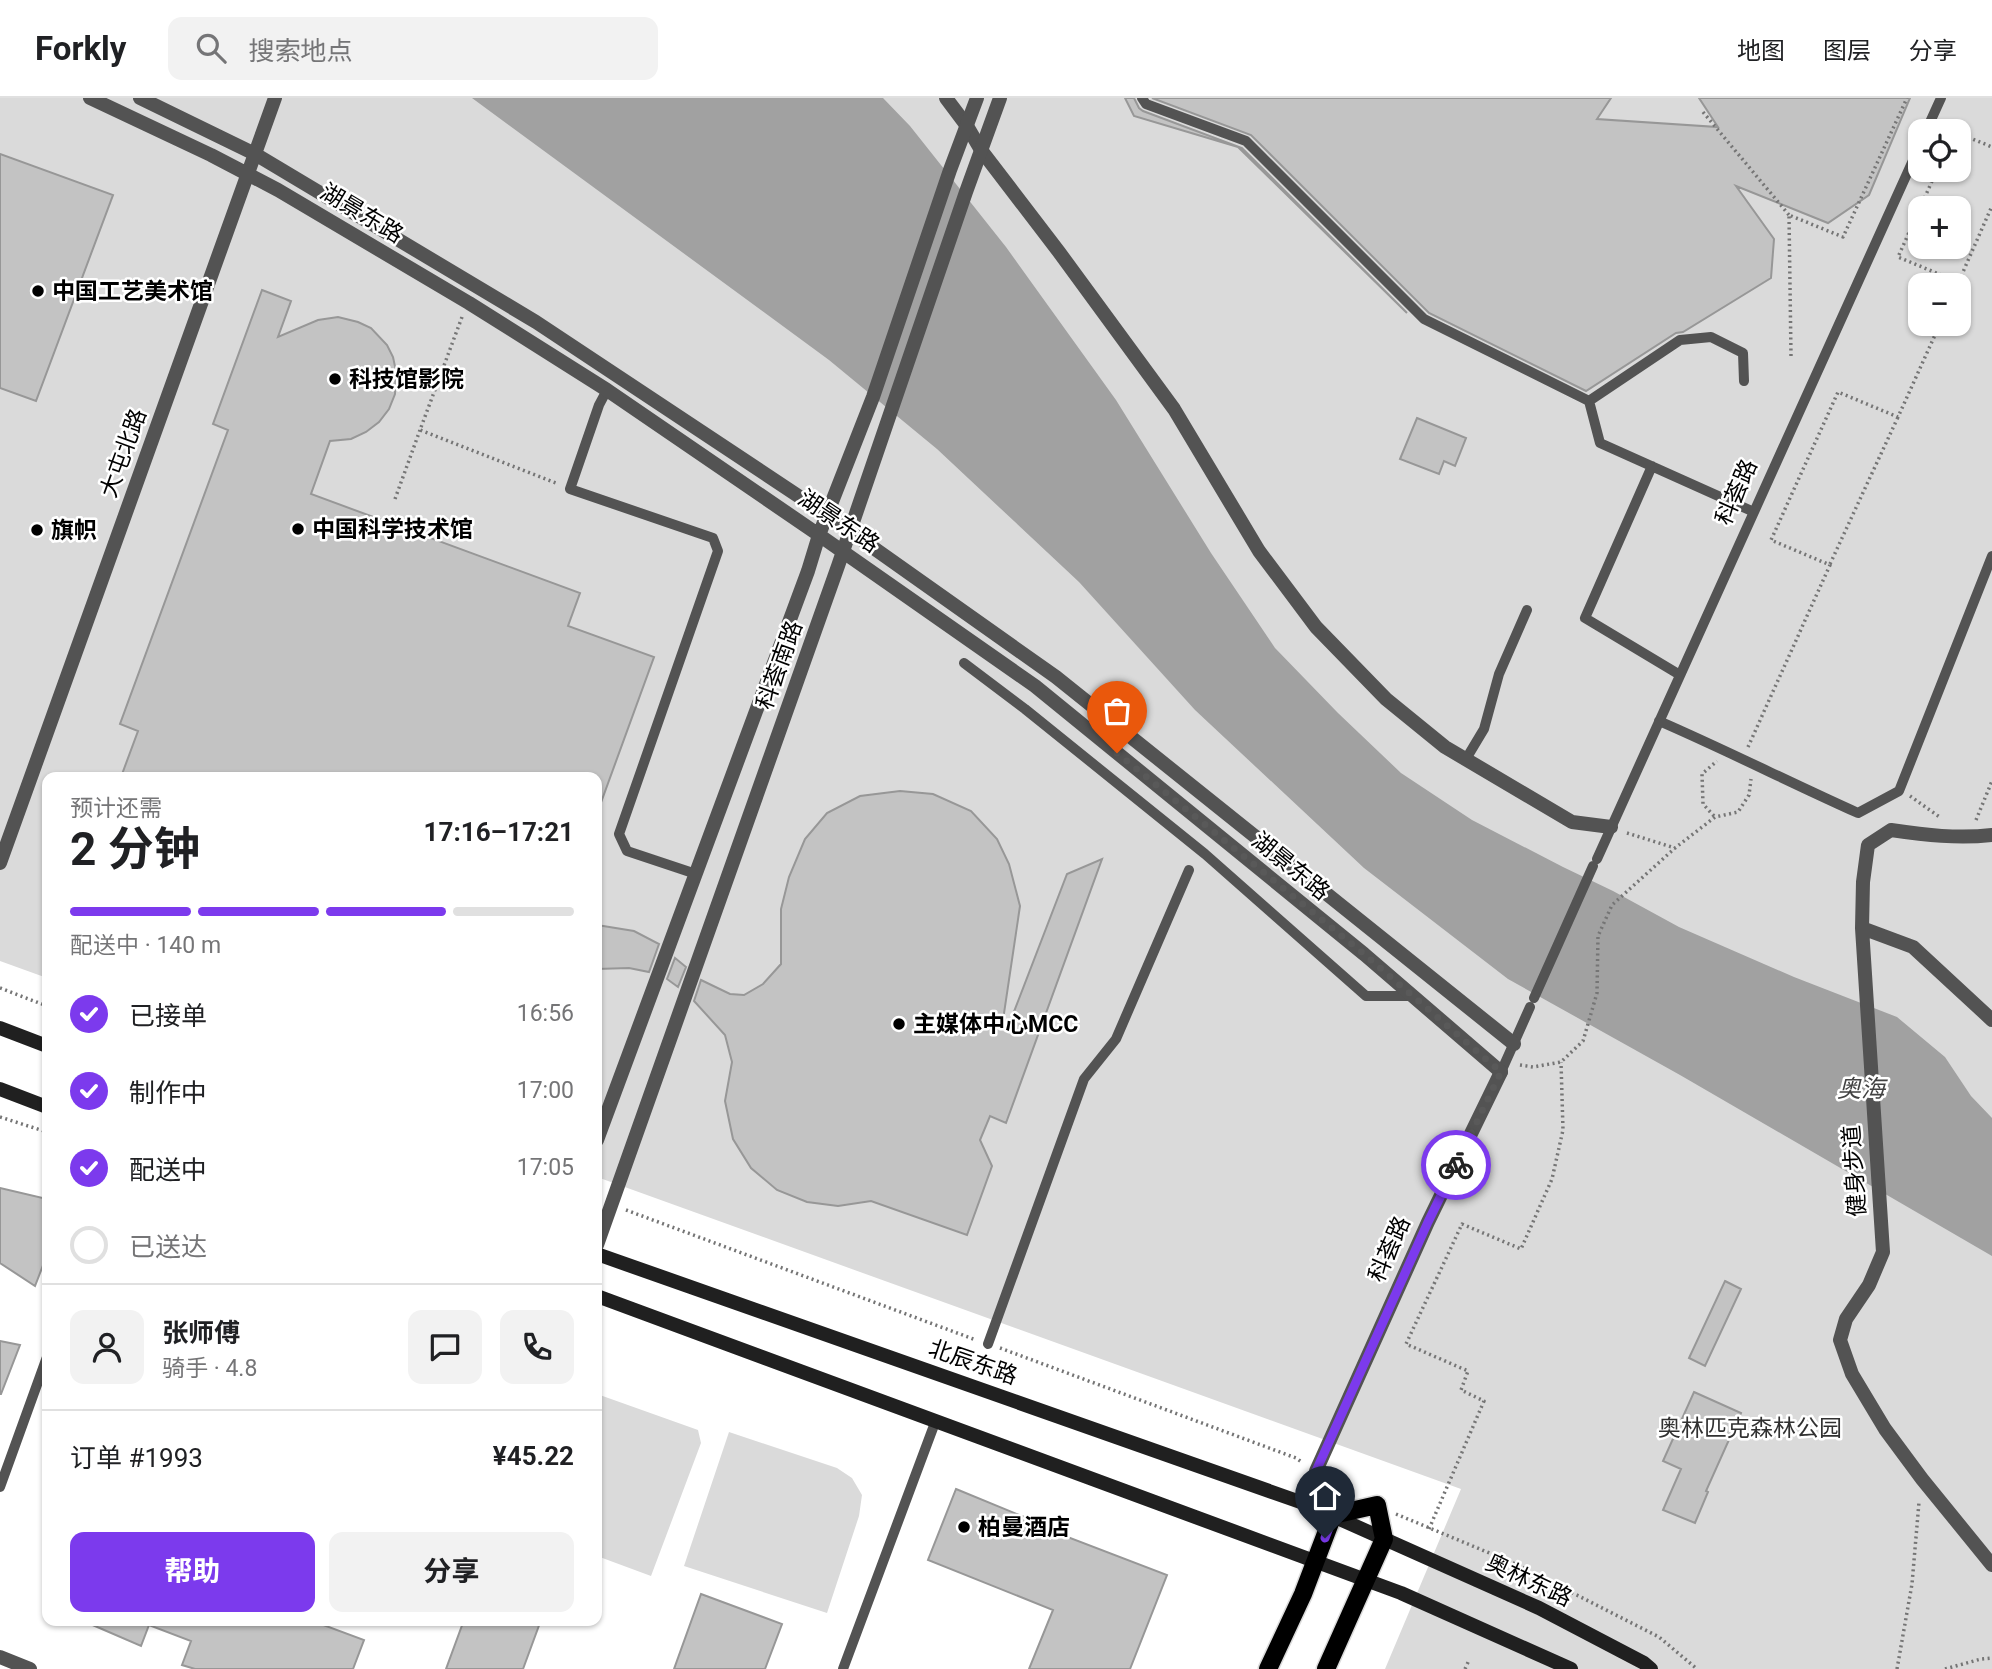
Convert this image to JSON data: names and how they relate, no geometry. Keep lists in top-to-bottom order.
{
  "streets": {
    "main road": ["北辰东路", "奥林东路"],
    "street": [
      "湖景东路",
      "大屯北路",
      "科荟路",
      "科荟南路",
      "健身步道"
    ]
  },
  "crossings": [
    ["湖景东路", "大屯北路"],
    ["湖景东路", "科荟路"],
    ["湖景东路", "科荟南路"],
    ["北辰东路", "奥林东路"]
  ],
  "water": ["奥海"],
  "parks": ["奥林匹克森林公园"],
  "places": [
    "中国工艺美术馆",
    "科技馆影院",
    "中国科学技术馆",
    "旗帜",
    "主媒体中心MCC",
    "柏曼酒店"
  ],
  "page": {
    "header": "Forkly",
    "search": "搜索地点",
    "nav": ["地图", "图层", "分享"],
    "map_buttons": ["+", "−"],
    "heading": ["2 分钟", "预计还需", "17:16–17:21"],
    "panel": [
      "张师傅",
      "骑手 · 4.8",
      "订单 #1993",
      "¥45.22"
    ],
    "bar": "配送中 · 140 m",
    "list": [
      ["已接单", "16:56"],
      ["制作中", "17:00"],
      ["配送中", "17:05"],
      "已送达"
    ],
    "buttons": ["帮助", "分享"]
  }
}
